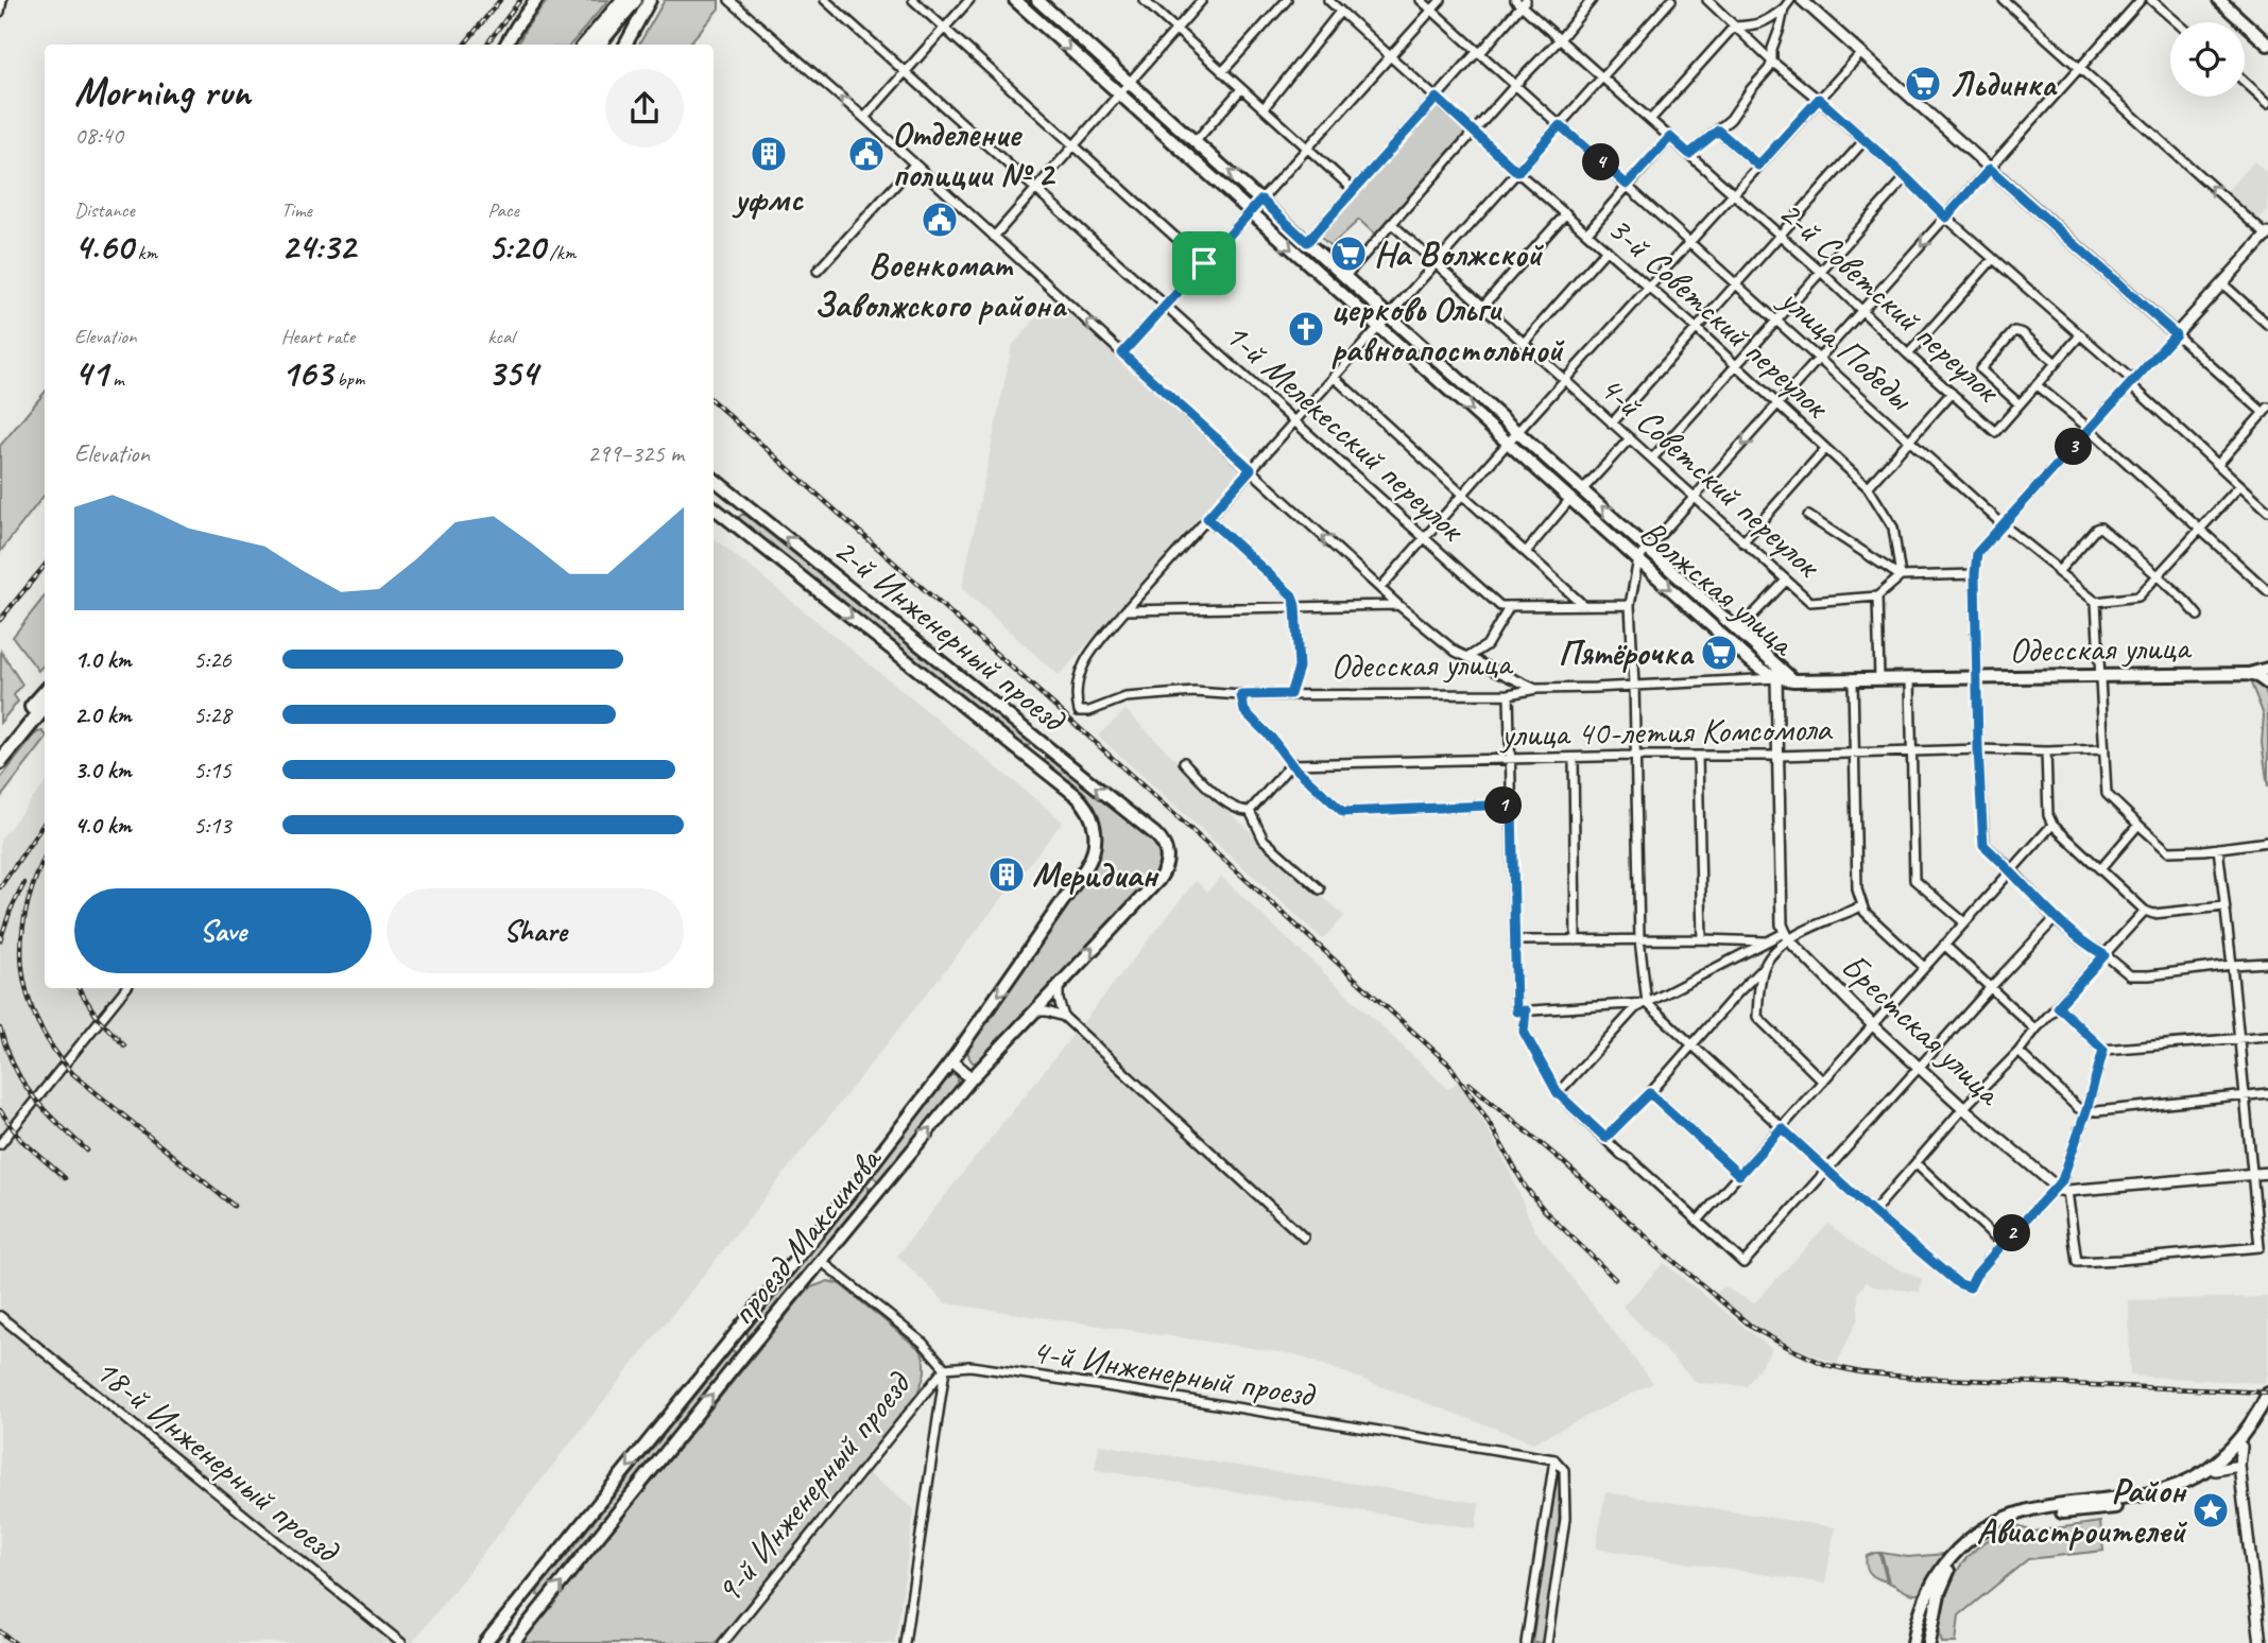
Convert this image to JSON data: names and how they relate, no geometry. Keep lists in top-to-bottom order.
{
  "streets": {
    "main road": [
      "Волжская улица",
      "2-й Инженерный проезд",
      "Одесская улица",
      "проезд Максимова"
    ],
    "street": [
      "2-й Советский переулок",
      "3-й Советский переулок",
      "улица Победы",
      "1-й Мелекесский переулок",
      "4-й Советский переулок",
      "улица 40-летия Комсомола",
      "Брестская улица",
      "4-й Инженерный проезд",
      "18-й Инженерный проезд",
      "9-й Инженерный проезд"
    ]
  },
  "crossings": [
    ["Волжская улица", "Одесская улица"],
    ["2-й Инженерный проезд", "проезд Максимова"],
    ["4-й Инженерный проезд", "9-й Инженерный проезд"]
  ],
  "places": {
    "supermarket": ["Льдинка", "На Волжской", "Пятёрочка"],
    "building": ["уфмс", "Меридиан"],
    "public building": ["Отделение полиции № 2", "Военкомат Заволжского района"],
    "church": ["церковь Ольги равноапостольной"],
    "place": ["Район Авиастроителей"]
  },
  "page": {
    "heading": ["Morning run", "08:40"],
    "pins": [
      "4",
      "3",
      "1",
      "2"
    ],
    "stats": [
      ["Distance", "4.60 km"],
      ["Time", "24:32"],
      ["Pace", "5:20 /km"],
      ["Elevation", "41 m"],
      ["Heart rate", "163 bpm"],
      ["kcal", "354"]
    ],
    "chart": ["Elevation", "299–325 m"],
    "list": [
      {
        "name": "1.0 km",
        "note": "5:26"
      },
      {
        "name": "2.0 km",
        "note": "5:28"
      },
      {
        "name": "3.0 km",
        "note": "5:15"
      },
      {
        "name": "4.0 km",
        "note": "5:13"
      }
    ],
    "buttons": ["Save", "Share"]
  }
}
